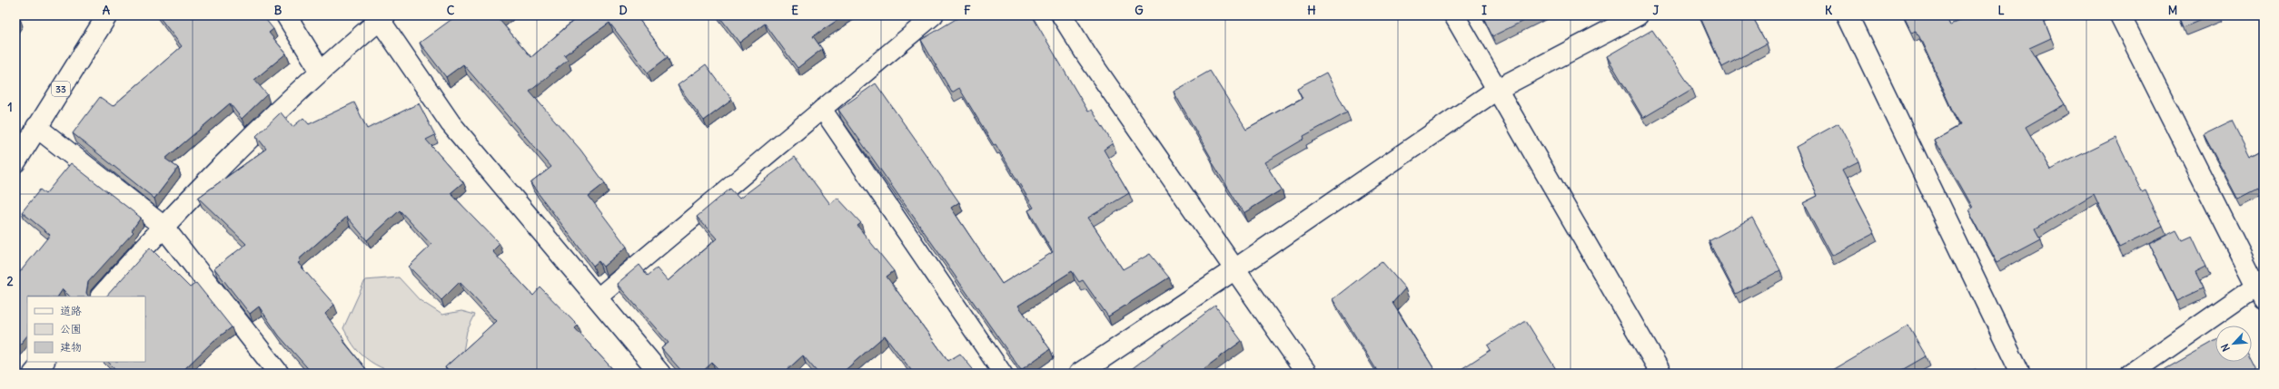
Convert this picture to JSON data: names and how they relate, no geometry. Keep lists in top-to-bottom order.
{
  "streets": {
    "street": ["33"]
  },
  "legend": ["道路", "公園", "建物"],
  "north": "bottom left",
  "grid": {
    "columns": [
      "A",
      "B",
      "C",
      "D",
      "E",
      "F",
      "G",
      "H",
      "I",
      "J",
      "K",
      "L",
      "M"
    ],
    "rows": ["1", "2"]
  }
}
